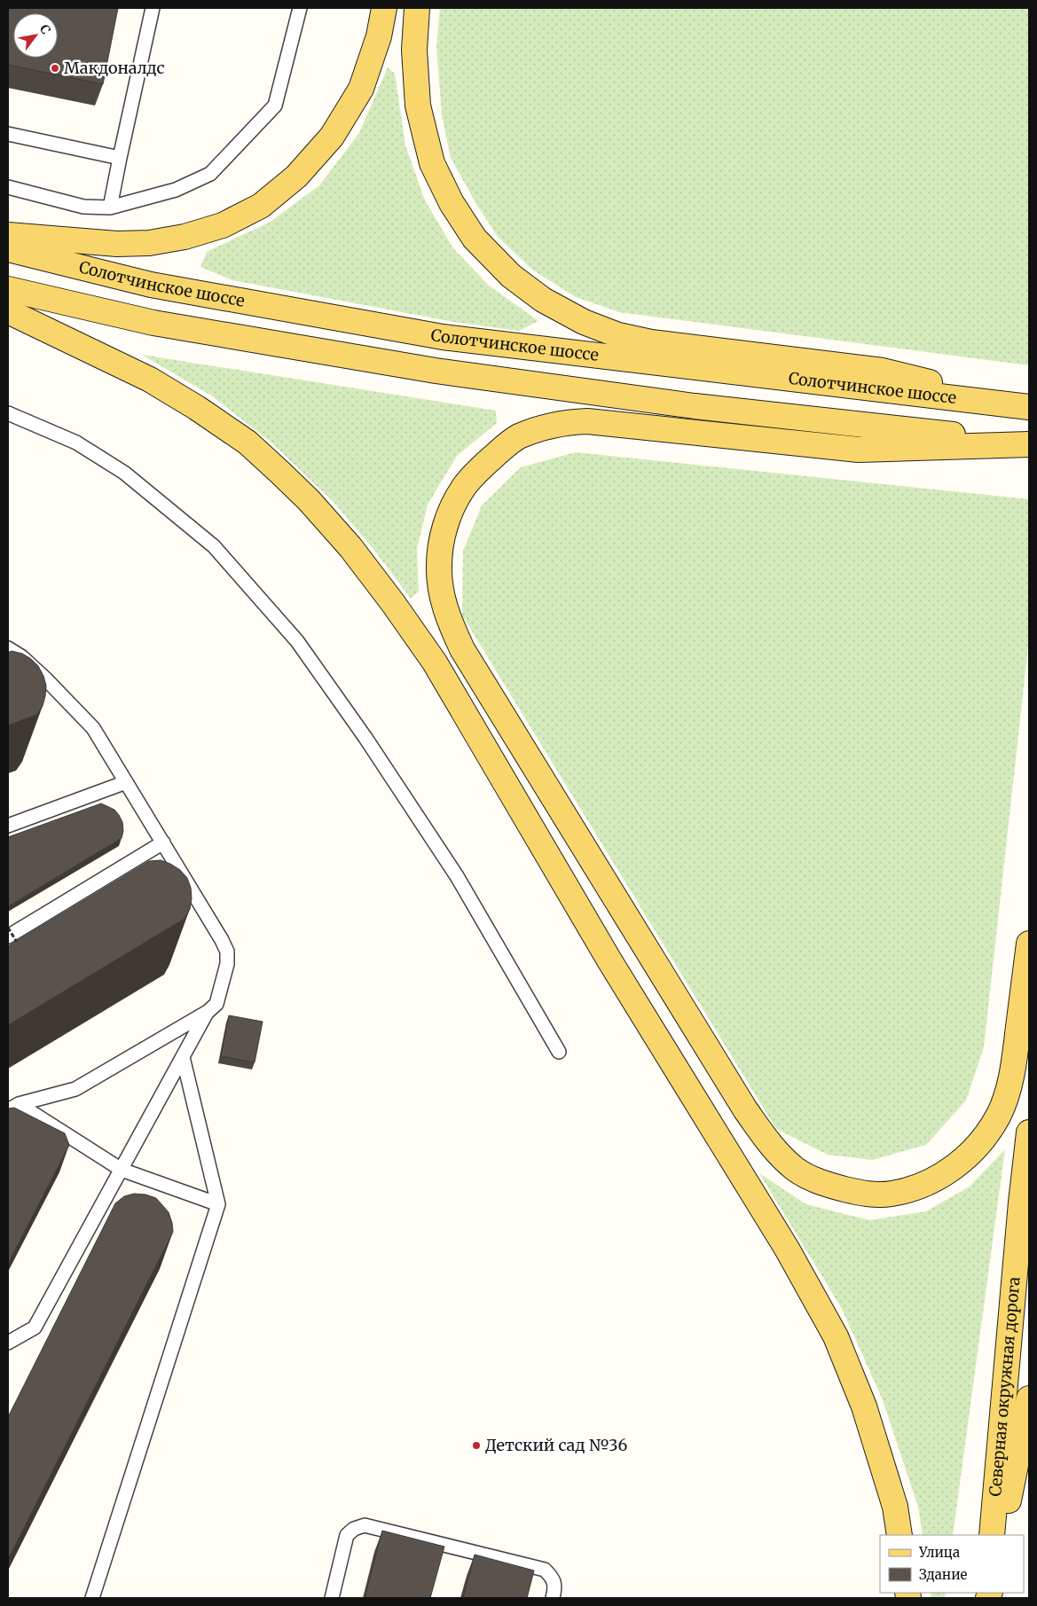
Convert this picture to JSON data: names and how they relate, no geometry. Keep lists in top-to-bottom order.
{
  "streets": {
    "main road": ["Солотчинское шоссе", "Северная окружная дорога"]
  },
  "places": ["Макдоналдс", "Детский сад №36"],
  "legend": ["Улица", "Здание"],
  "north": "top right"
}
